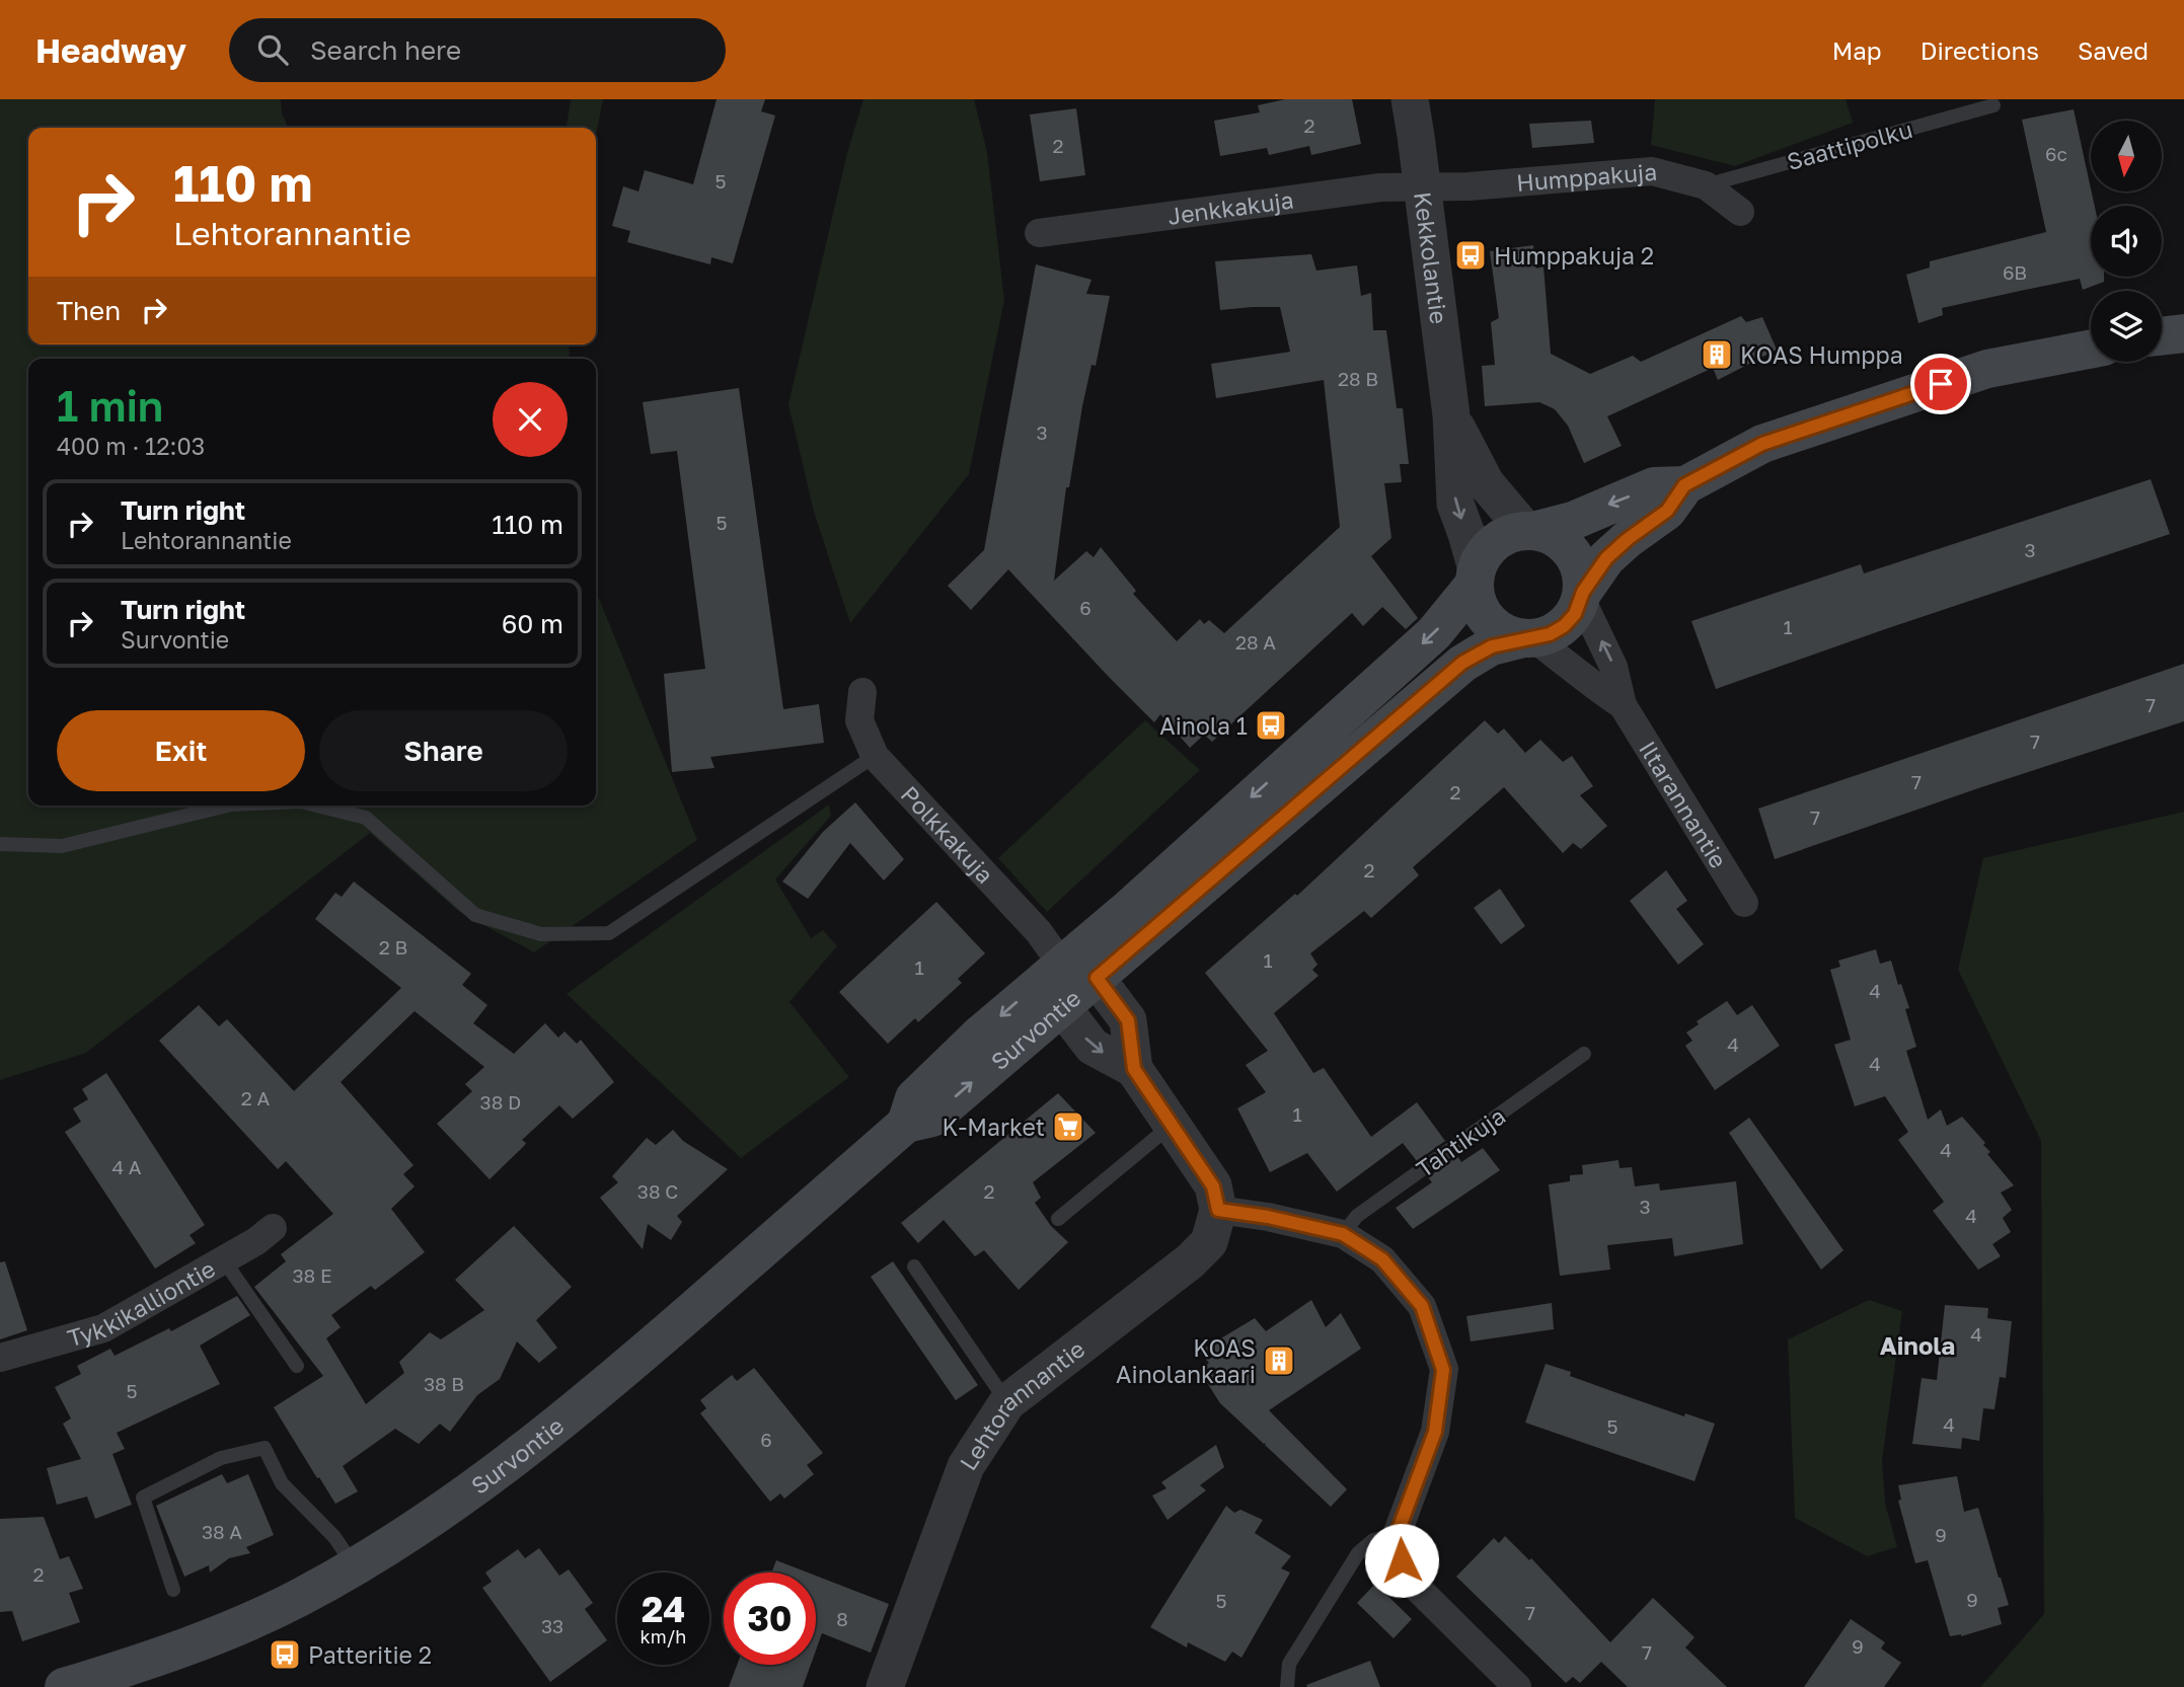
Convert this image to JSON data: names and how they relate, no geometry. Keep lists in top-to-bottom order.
{
  "streets": {
    "main road": ["Survontie"],
    "street": [
      "Humppakuja",
      "Jenkkakuja",
      "Kekkolantie",
      "Iltarannantie",
      "Polkkakuja",
      "Tykkikalliontie",
      "Lehtorannantie"
    ],
    "lane": ["Saattipolku", "Tahtikuja"]
  },
  "crossings": [
    ["Saattipolku", "Humppakuja"],
    ["Humppakuja", "Jenkkakuja"],
    ["Humppakuja", "Kekkolantie"],
    ["Jenkkakuja", "Kekkolantie"],
    ["Kekkolantie", "Iltarannantie"],
    ["Kekkolantie", "Survontie"],
    ["Iltarannantie", "Survontie"],
    ["Polkkakuja", "Survontie"]
  ],
  "districts": ["Ainola"],
  "places": {
    "bus stop": ["Humppakuja 2", "Ainola 1", "Patteritie 2"],
    "building": ["KOAS Humppa", "KOAS Ainolankaari"],
    "supermarket": ["K-Market"]
  },
  "house_numbers": [
    "2",
    "2",
    "6c",
    "5",
    "6B",
    "28 B",
    "3",
    "5",
    "3",
    "6",
    "1",
    "28 A",
    "7",
    "7",
    "7",
    "2",
    "7",
    "2",
    "2 B",
    "1",
    "1",
    "4",
    "4",
    "4",
    "2 A",
    "38 D",
    "1",
    "4",
    "4 A",
    "38 C",
    "2",
    "3",
    "4",
    "38 E",
    "4",
    "38 B",
    "5",
    "4",
    "5",
    "6",
    "38 A",
    "9",
    "2",
    "9",
    "5",
    "7",
    "8",
    "33",
    "9",
    "7"
  ],
  "north": "bottom",
  "page": {
    "header": "Headway",
    "search": "Search here",
    "nav": ["Map", "Directions", "Saved"],
    "turn": ["110 m", "Lehtorannantie"],
    "then": "Then",
    "heading": ["1 min", "400 m · 12:03"],
    "list": [
      {
        "name": "Turn right",
        "note": "Lehtorannantie",
        "value": "110 m"
      },
      {
        "name": "Turn right",
        "note": "Survontie",
        "value": "60 m"
      }
    ],
    "buttons": ["Exit", "Share"],
    "speed": "24 km/h",
    "limit": "30"
  }
}
